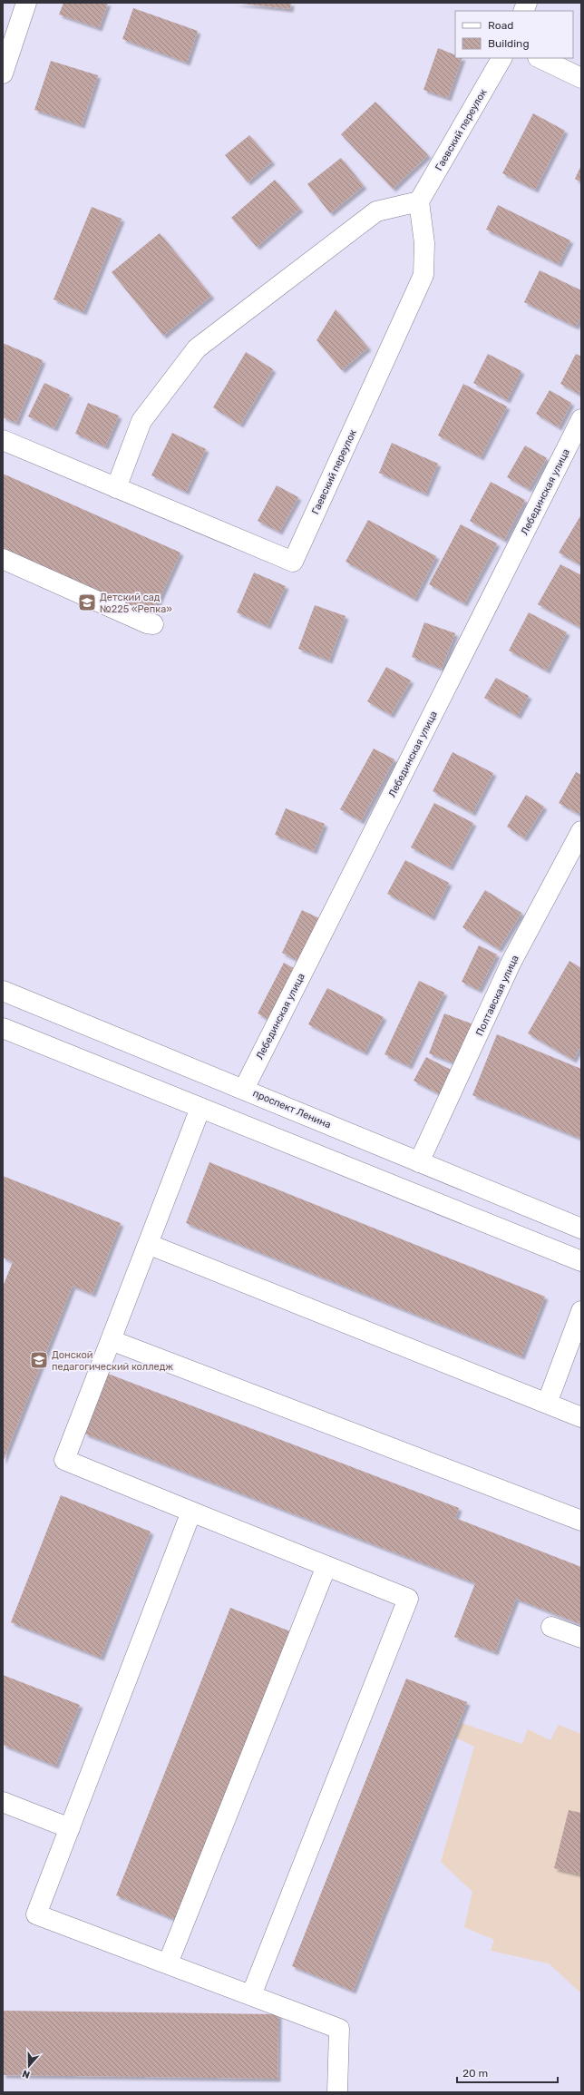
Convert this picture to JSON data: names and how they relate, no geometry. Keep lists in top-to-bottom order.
{
  "streets": {
    "street": [
      "Гаевский переулок",
      "Лебединская улица",
      "Полтавская улица",
      "проспект Ленина"
    ]
  },
  "crossings": [
    ["Лебединская улица", "проспект Ленина"],
    ["Полтавская улица", "проспект Ленина"]
  ],
  "places": {
    "school or university": ["Детский сад №225 «Репка»", "Донской педагогический колледж"]
  },
  "legend": ["Road", "Building"],
  "scale_bar": "20 m",
  "north": "bottom"
}
